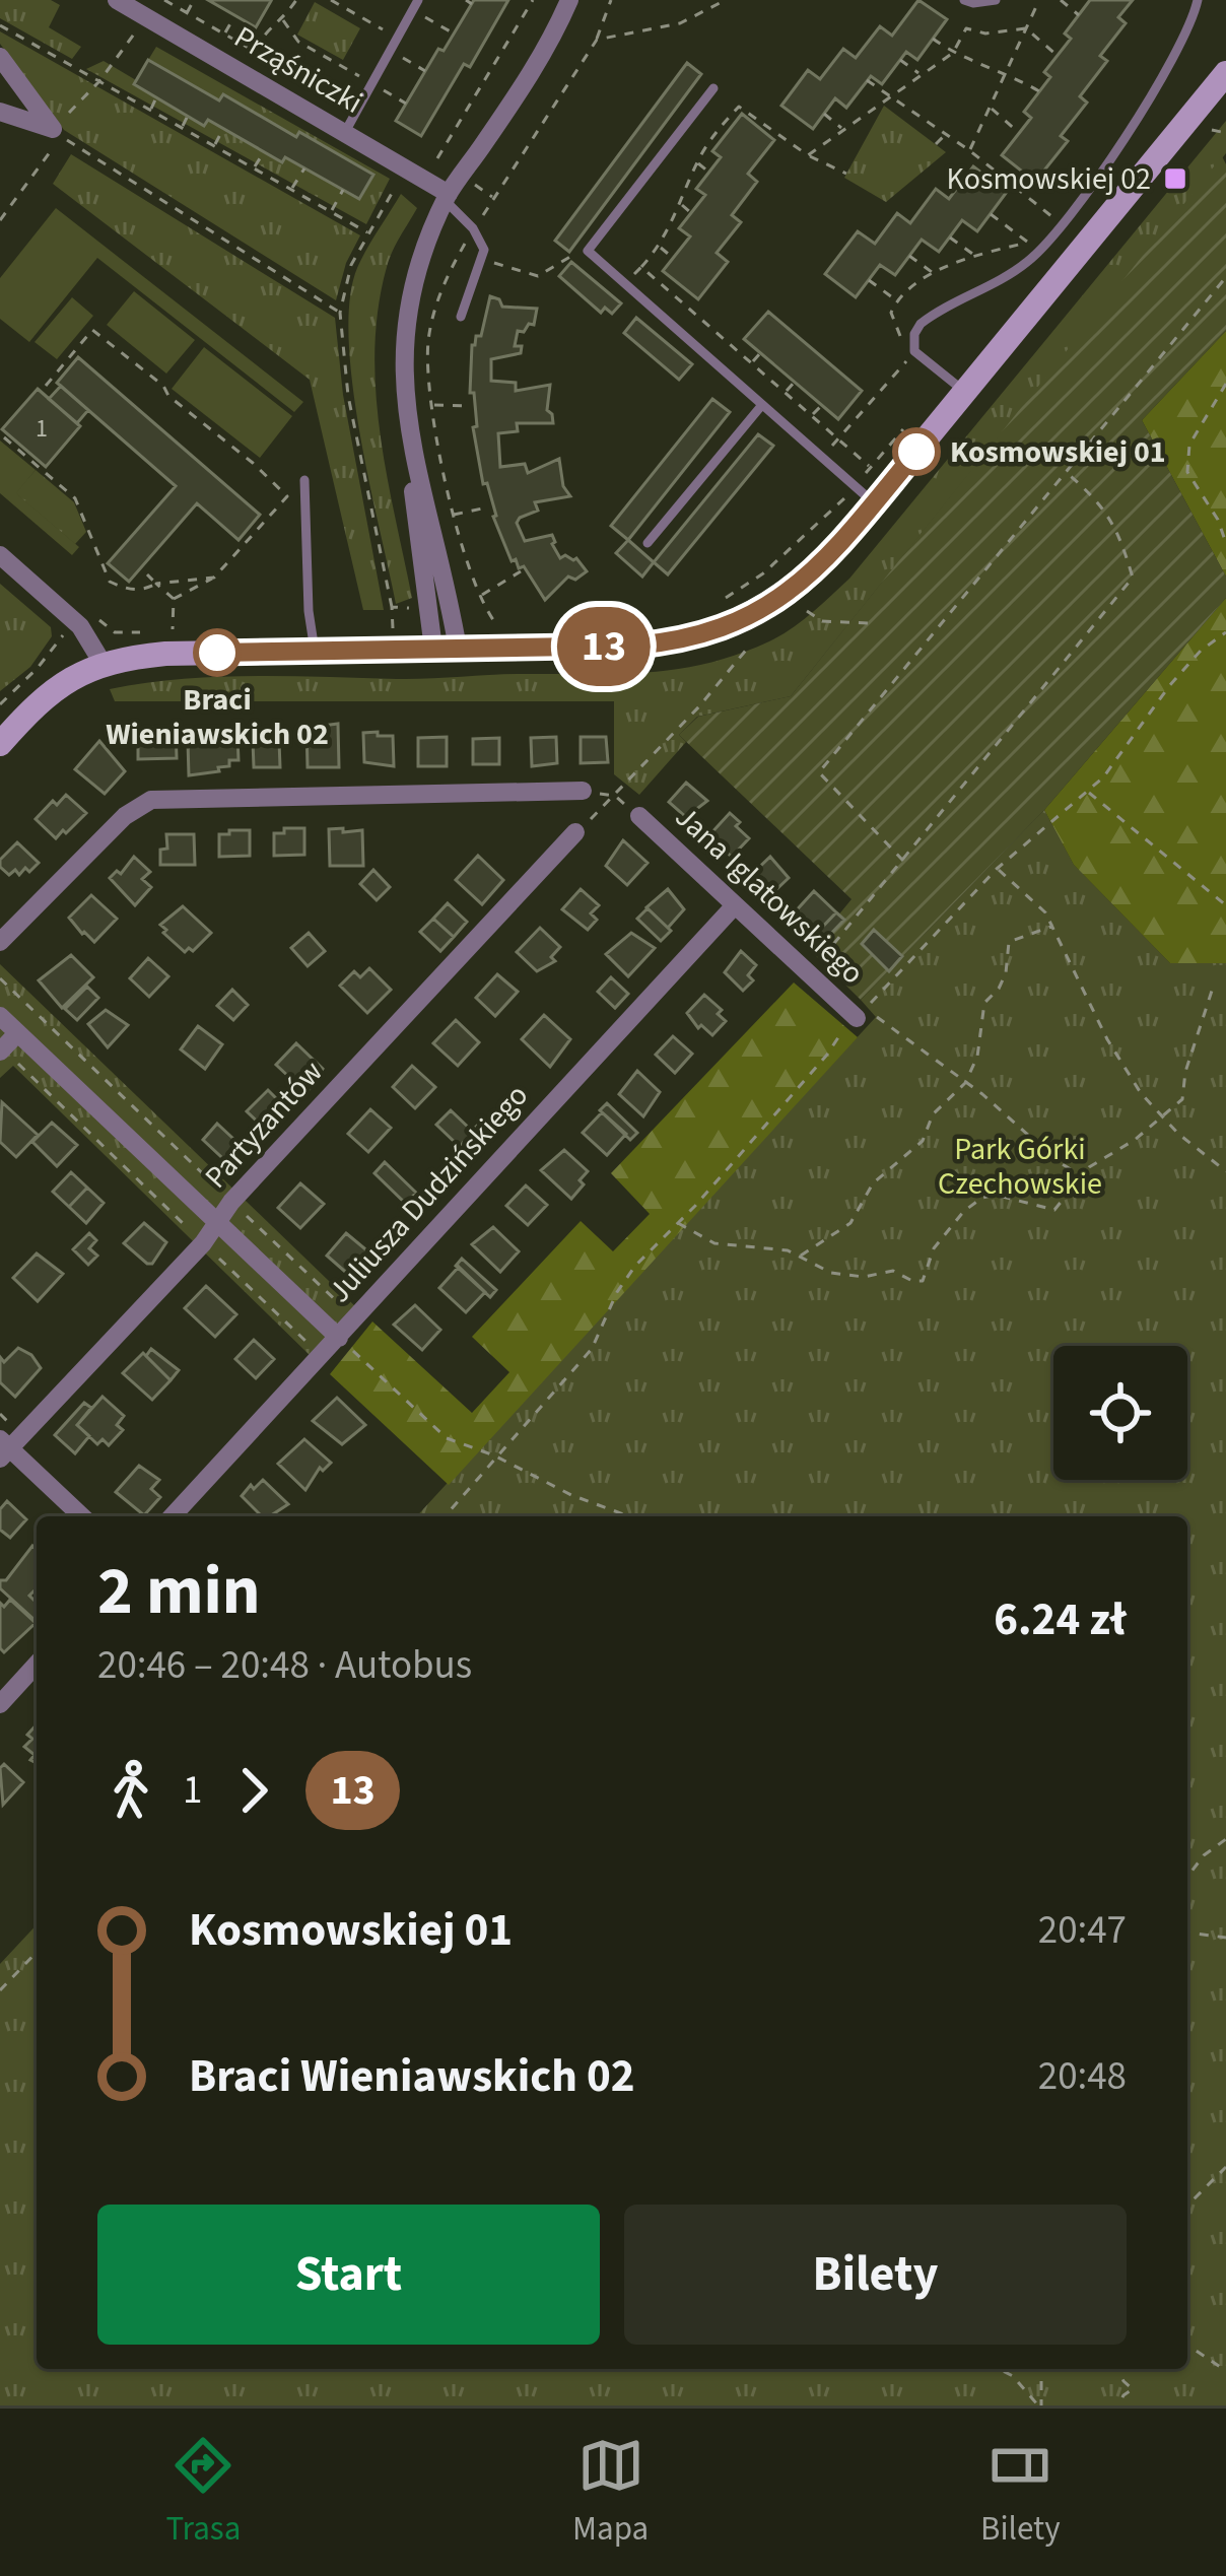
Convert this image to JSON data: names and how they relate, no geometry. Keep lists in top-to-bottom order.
{
  "streets": {
    "street": [
      "Prząśniczki",
      "Jana Iglatowskiego",
      "Partyzantów",
      "Juliusza Dudzińskiego"
    ]
  },
  "crossings": [
    ["Jana Iglatowskiego", "Juliusza Dudzińskiego"]
  ],
  "parks": ["Park Górki Czechowskie"],
  "places": {
    "transit": ["Kosmowskiej 02"],
    "other": ["Kosmowskiej 01", "Braci Wieniawskich 02"]
  },
  "lines": ["bus line 13"],
  "house_numbers": ["1"],
  "page": {
    "on_map": "13",
    "heading": ["2 min", "20:46 – 20:48 · Autobus", "6.24 zł"],
    "legs": ["1", "13"],
    "list": [
      {
        "name": "Kosmowskiej 01",
        "value": "20:47"
      },
      {
        "name": "Braci Wieniawskich 02",
        "value": "20:48"
      }
    ],
    "buttons": ["Start", "Bilety"],
    "tabs": ["Trasa", "Mapa", "Bilety"]
  }
}
